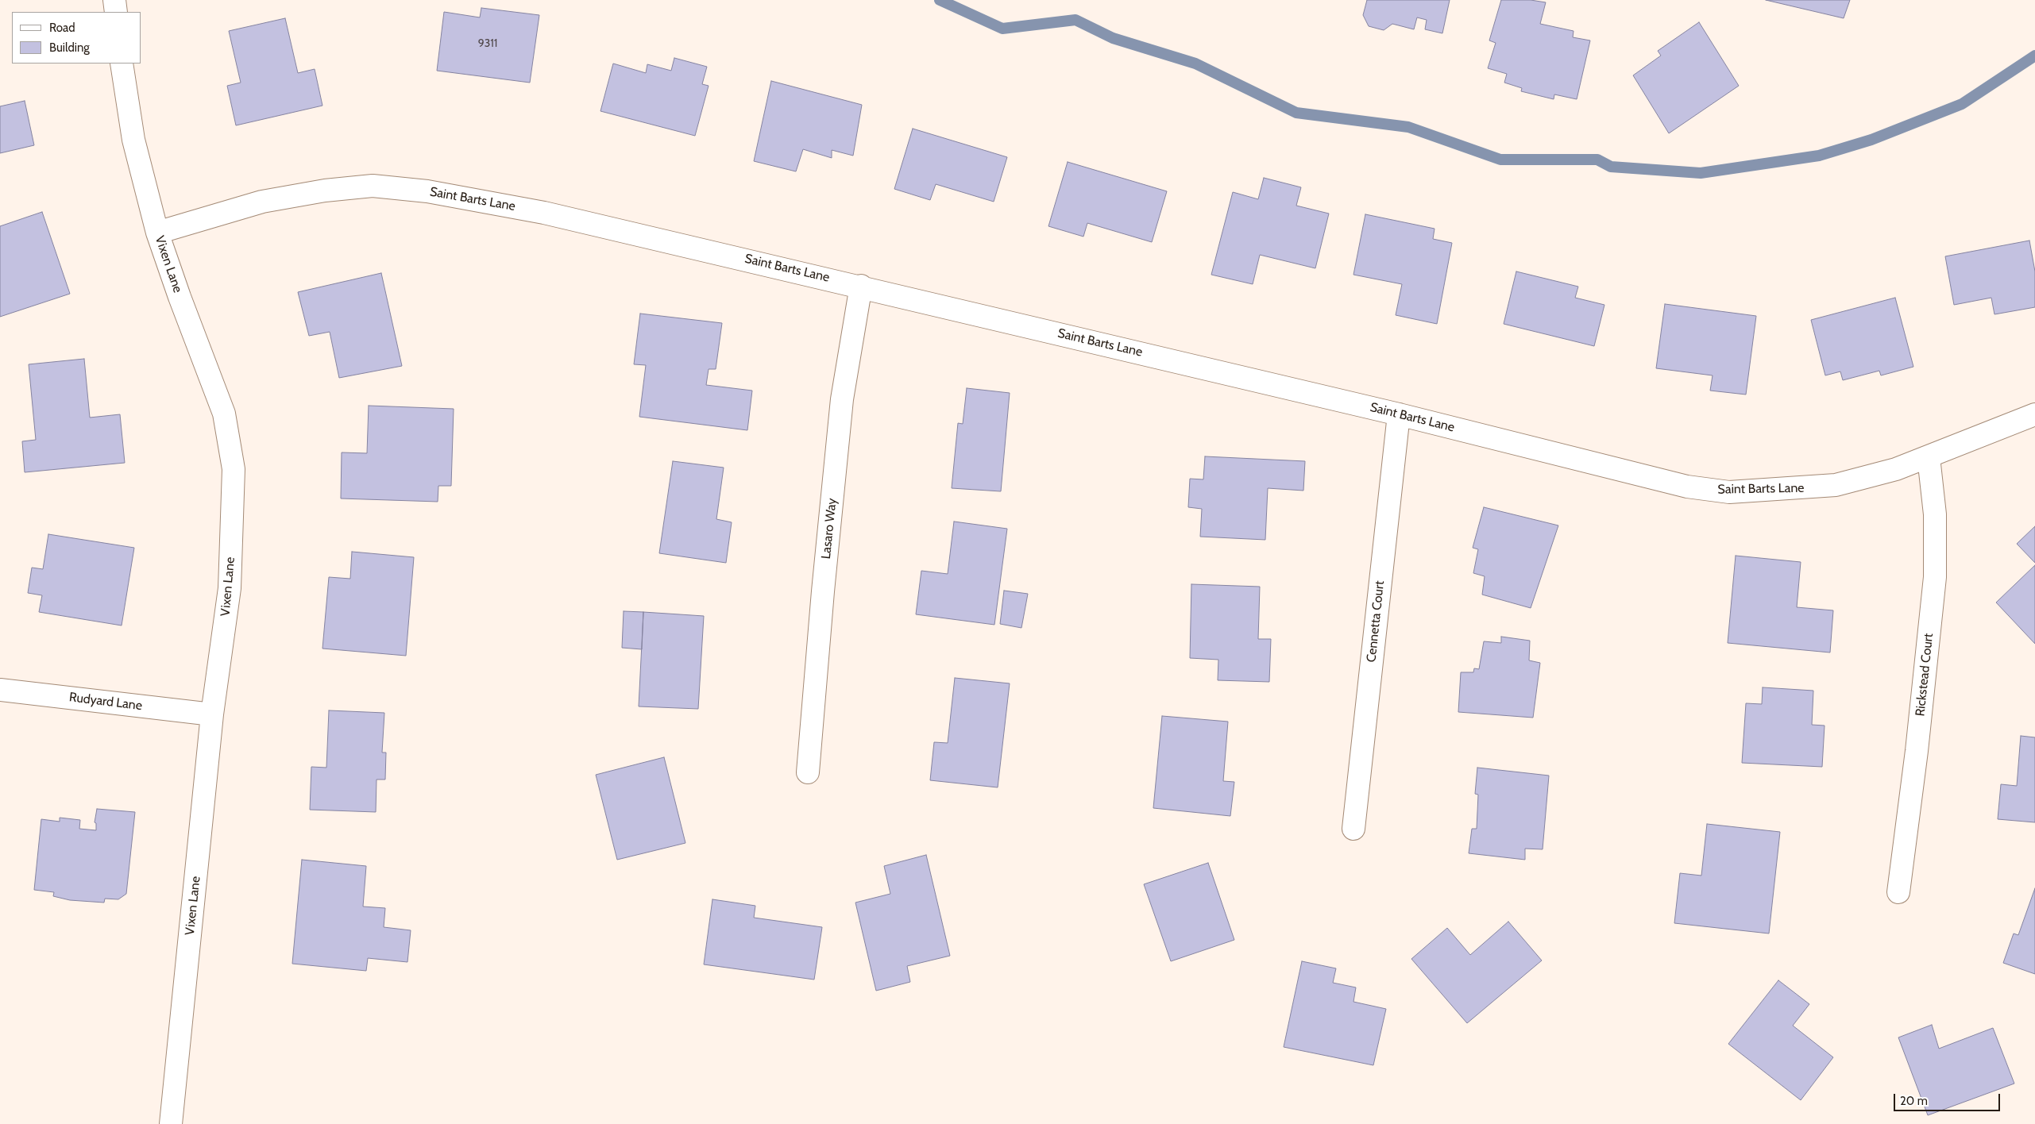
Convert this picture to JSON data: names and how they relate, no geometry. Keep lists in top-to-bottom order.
{
  "streets": {
    "street": [
      "Saint Barts Lane",
      "Vixen Lane",
      "Lasaro Way",
      "Cennetta Court",
      "Rickstead Court",
      "Rudyard Lane"
    ]
  },
  "crossings": [
    ["Saint Barts Lane", "Vixen Lane"],
    ["Saint Barts Lane", "Lasaro Way"],
    ["Saint Barts Lane", "Cennetta Court"],
    ["Saint Barts Lane", "Rickstead Court"],
    ["Vixen Lane", "Rudyard Lane"]
  ],
  "house_numbers": ["9311"],
  "legend": ["Road", "Building"],
  "scale_bar": "20 m"
}
